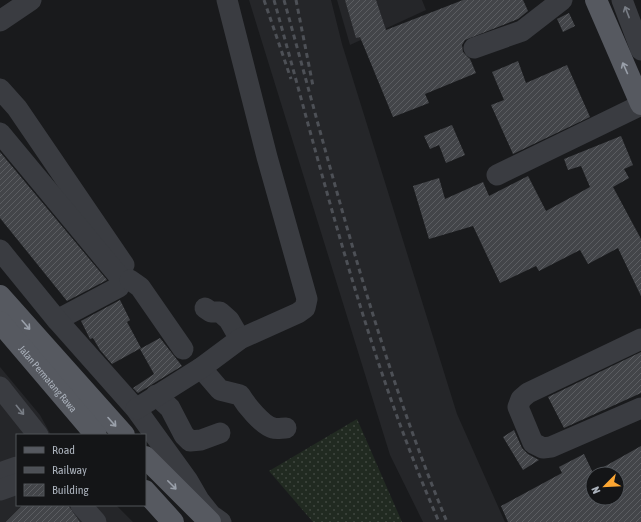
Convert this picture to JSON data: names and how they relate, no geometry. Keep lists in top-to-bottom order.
{
  "streets": {
    "main road": ["Jalan Permatang Rawa"]
  },
  "legend": ["Road", "Railway", "Building"],
  "north": "bottom left"
}
